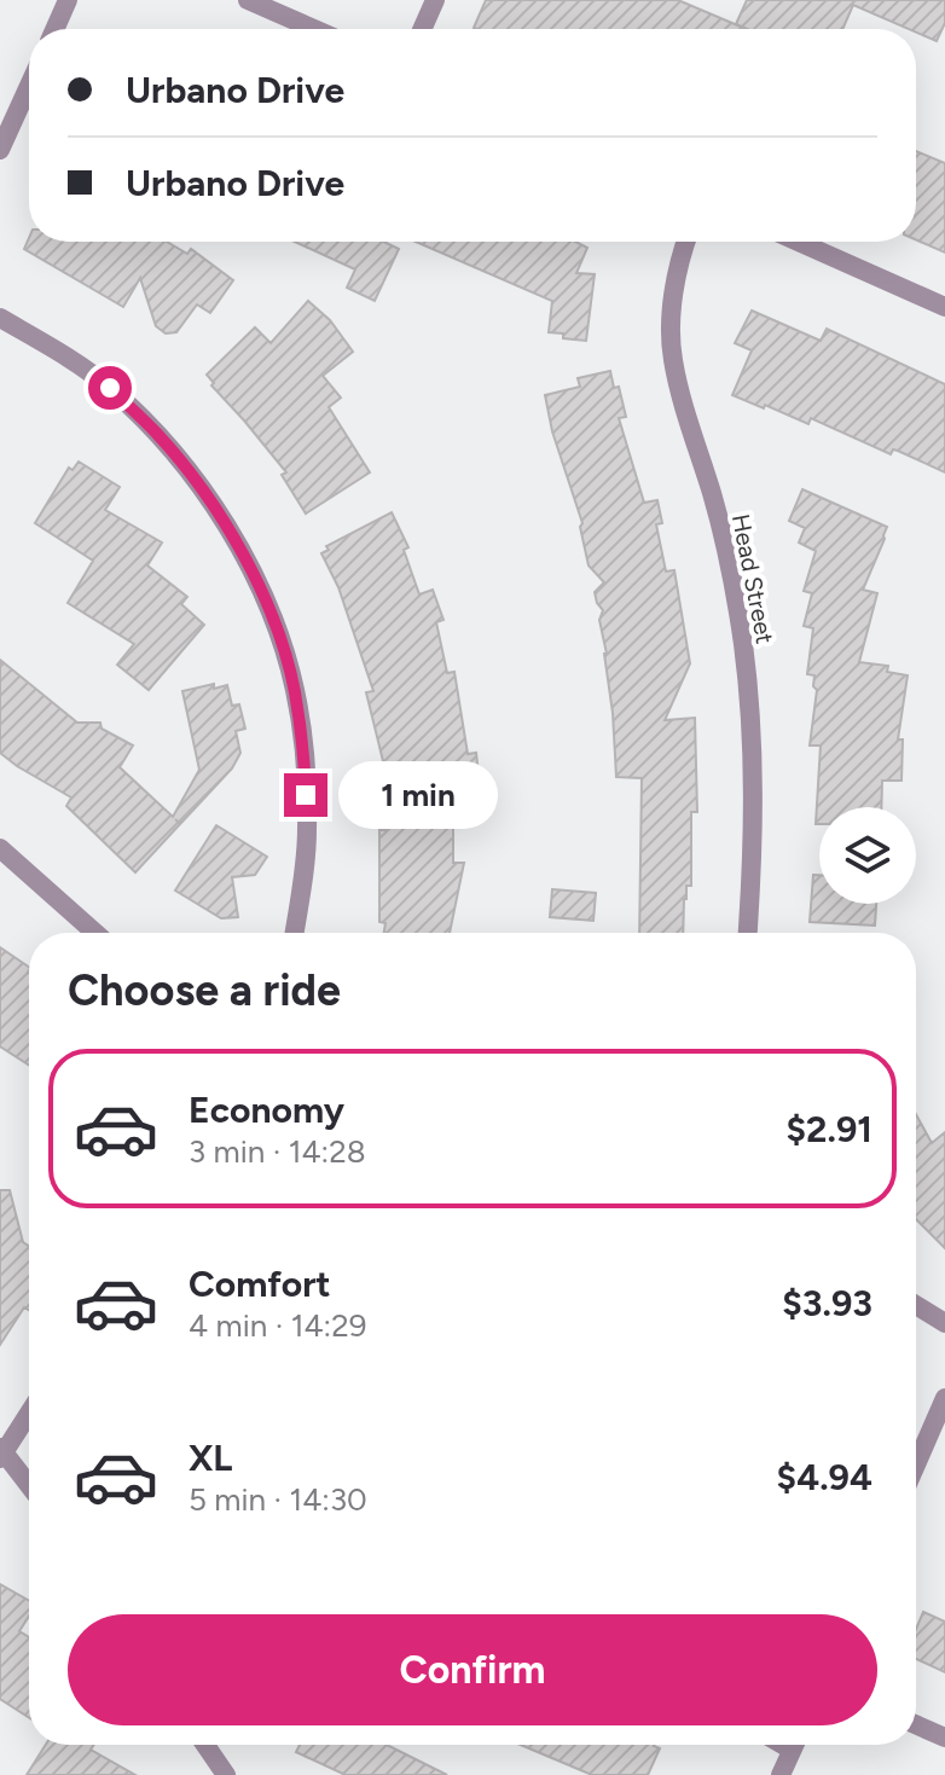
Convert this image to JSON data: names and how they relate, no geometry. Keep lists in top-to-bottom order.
{
  "streets": {
    "street": ["Head Street"]
  },
  "page": {
    "banner": ["Urbano Drive", "Urbano Drive"],
    "bubble": "1 min",
    "heading": "Choose a ride",
    "list": [
      {
        "name": "Economy",
        "note": "3 min · 14:28",
        "value": "$2.91"
      },
      {
        "name": "Comfort",
        "note": "4 min · 14:29",
        "value": "$3.93"
      },
      {
        "name": "XL",
        "note": "5 min · 14:30",
        "value": "$4.94"
      }
    ],
    "buttons": "Confirm"
  }
}
